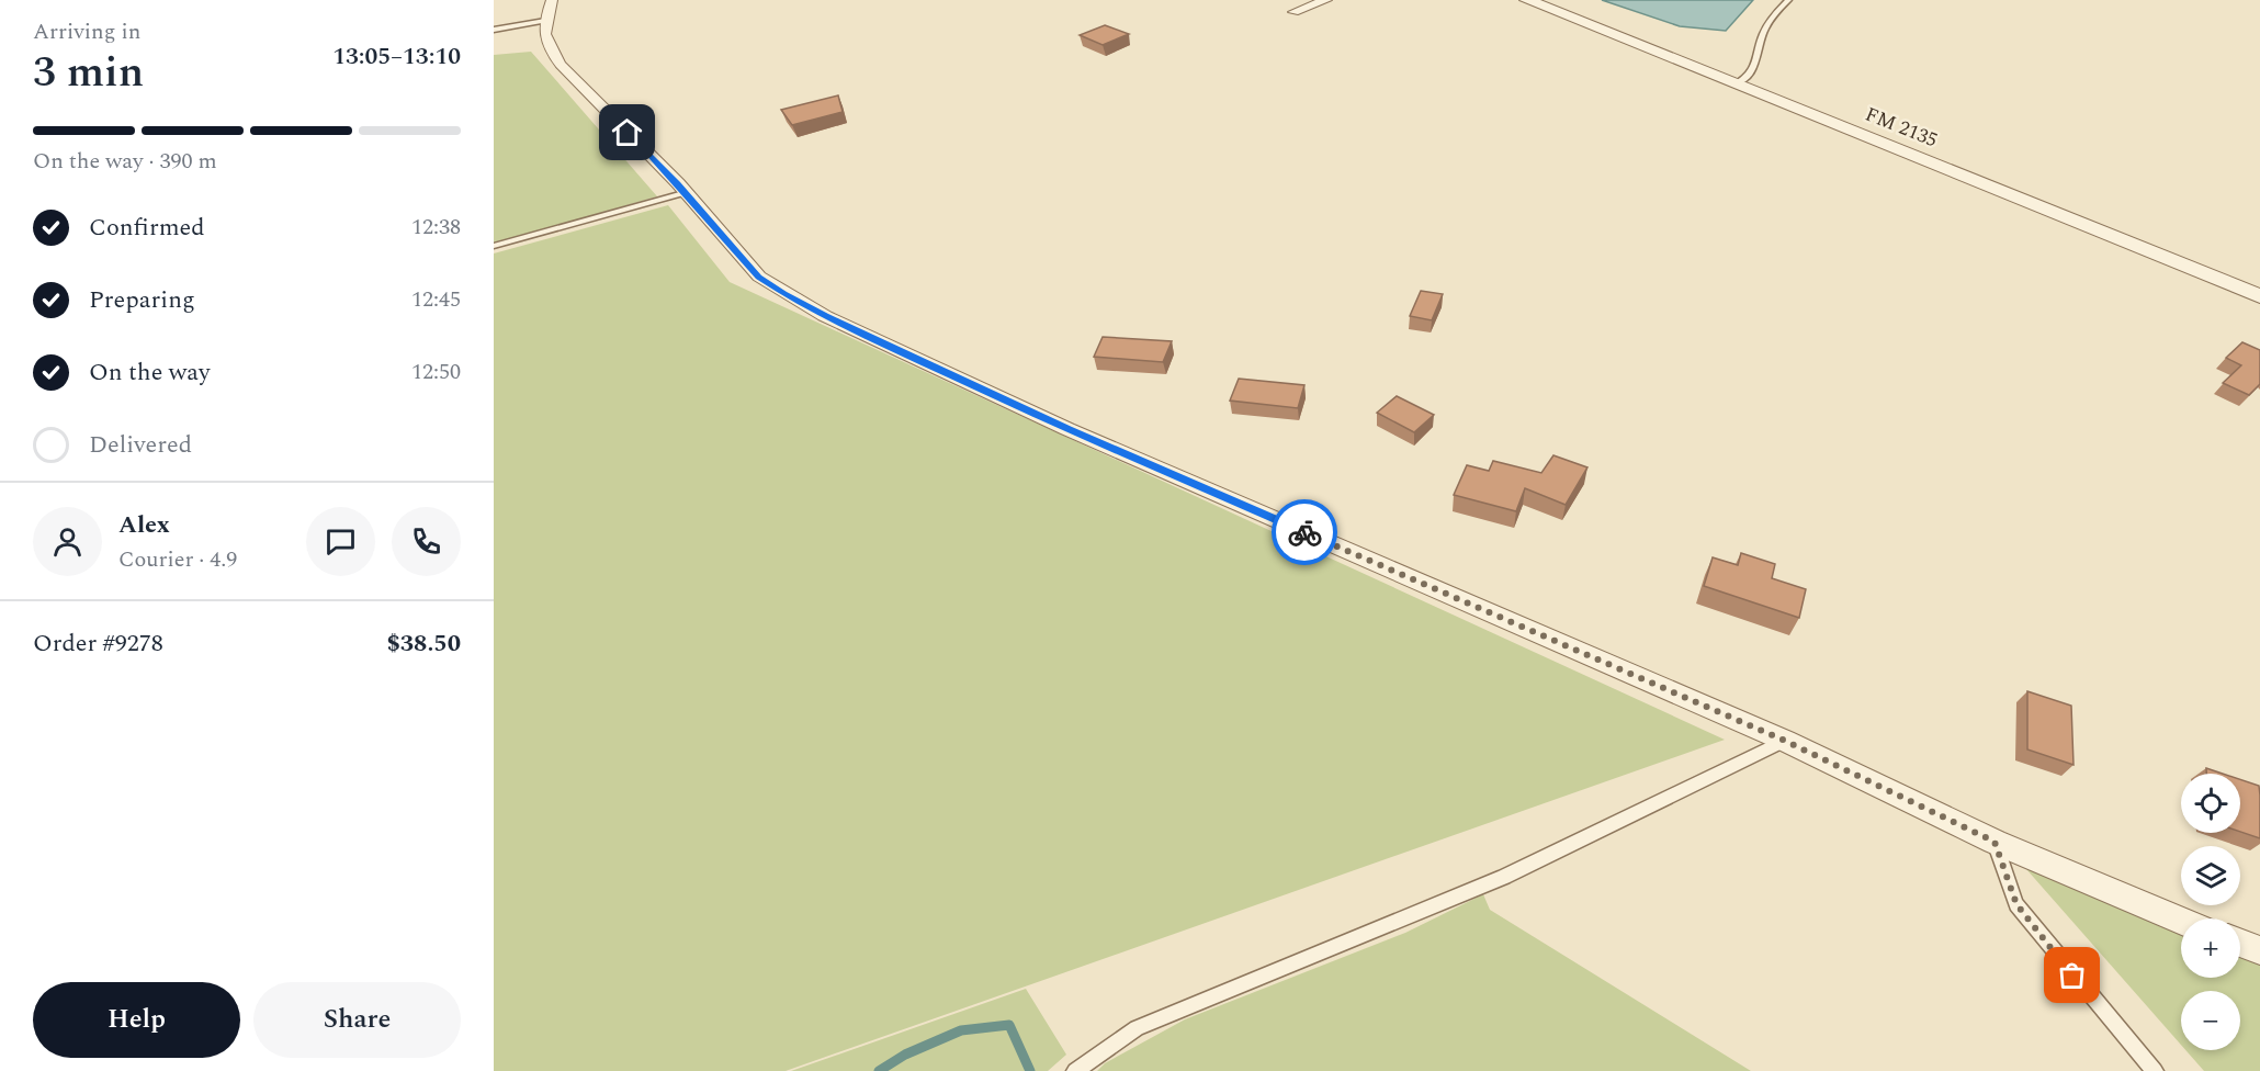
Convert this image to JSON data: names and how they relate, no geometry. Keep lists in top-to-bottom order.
{
  "streets": {
    "street": ["FM 2135"]
  },
  "page": {
    "heading": ["3 min", "Arriving in", "13:05–13:10"],
    "panel": [
      "Alex",
      "Courier · 4.9",
      "Order #9278",
      "$38.50"
    ],
    "bar": "On the way · 390 m",
    "list": [
      ["Confirmed", "12:38"],
      ["Preparing", "12:45"],
      ["On the way", "12:50"],
      "Delivered"
    ],
    "map_buttons": ["+", "−"],
    "buttons": ["Help", "Share"]
  }
}
